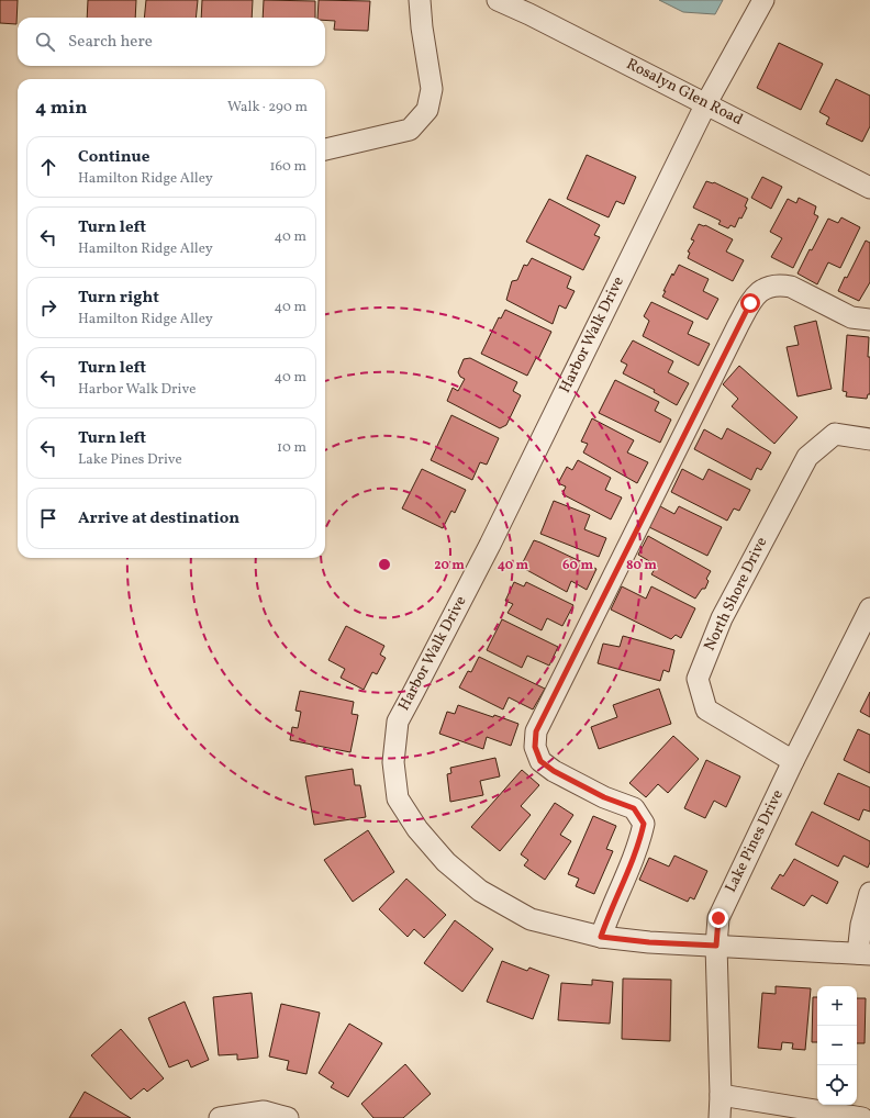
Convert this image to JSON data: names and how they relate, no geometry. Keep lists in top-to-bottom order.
{
  "streets": {
    "street": [
      "Rosalyn Glen Road",
      "Harbor Walk Drive",
      "North Shore Drive",
      "Lake Pines Drive"
    ]
  },
  "crossings": [
    ["Rosalyn Glen Road", "Harbor Walk Drive"],
    ["Harbor Walk Drive", "Lake Pines Drive"],
    ["North Shore Drive", "Lake Pines Drive"]
  ],
  "page": {
    "search": "Search here",
    "heading": ["4 min", "Walk · 290 m"],
    "list": [
      ["Continue", "Hamilton Ridge Alley", "160 m"],
      ["Turn left", "Hamilton Ridge Alley", "40 m"],
      ["Turn right", "Hamilton Ridge Alley", "40 m"],
      ["Turn left", "Harbor Walk Drive", "40 m"],
      ["Turn left", "Lake Pines Drive", "10 m"],
      "Arrive at destination"
    ],
    "map_buttons": ["+", "−"]
  },
  "rings": [
    "20 m",
    "40 m",
    "60 m",
    "80 m"
  ]
}
